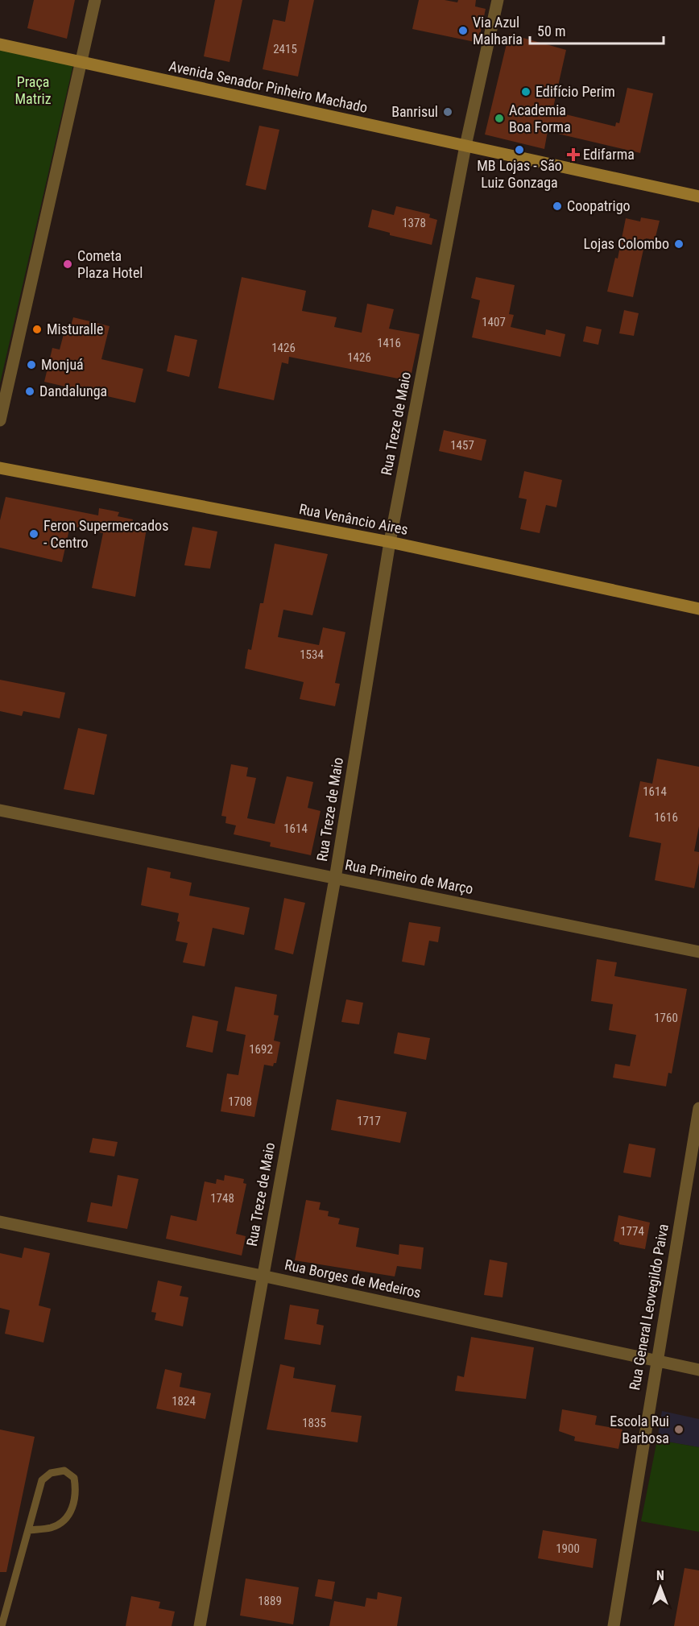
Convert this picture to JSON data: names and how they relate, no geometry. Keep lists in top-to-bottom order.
{
  "streets": {
    "main road": ["Avenida Senador Pinheiro Machado", "Rua Venâncio Aires"],
    "street": [
      "Rua Treze de Maio",
      "Rua Primeiro de Março",
      "Rua Borges de Medeiros",
      "Rua General Leovegildo Paiva"
    ]
  },
  "crossings": [
    ["Avenida Senador Pinheiro Machado", "Rua Treze de Maio"],
    ["Rua Treze de Maio", "Rua Venâncio Aires"],
    ["Rua Treze de Maio", "Rua Primeiro de Março"],
    ["Rua Treze de Maio", "Rua Borges de Medeiros"],
    ["Rua Borges de Medeiros", "Rua General Leovegildo Paiva"]
  ],
  "parks": ["Praça Matriz"],
  "places": {
    "other": [
      "Via Azul Malharia",
      "Edifício Perim",
      "Banrisul",
      "Academia Boa Forma",
      "MB Lojas - São Luiz Gonzaga",
      "Coopatrigo",
      "Lojas Colombo",
      "Cometa Plaza Hotel",
      "Misturalle",
      "Monjuá",
      "Dandalunga",
      "Feron Supermercados - Centro",
      "Escola Rui Barbosa"
    ],
    "health": ["Edifarma"]
  },
  "house_numbers": [
    "2415",
    "1378",
    "1407",
    "1416",
    "1426",
    "1426",
    "1457",
    "1534",
    "1614",
    "1616",
    "1614",
    "1760",
    "1692",
    "1708",
    "1717",
    "1748",
    "1774",
    "1824",
    "1835",
    "1900",
    "1889"
  ],
  "scale_bar": "50 m",
  "north": "top"
}
